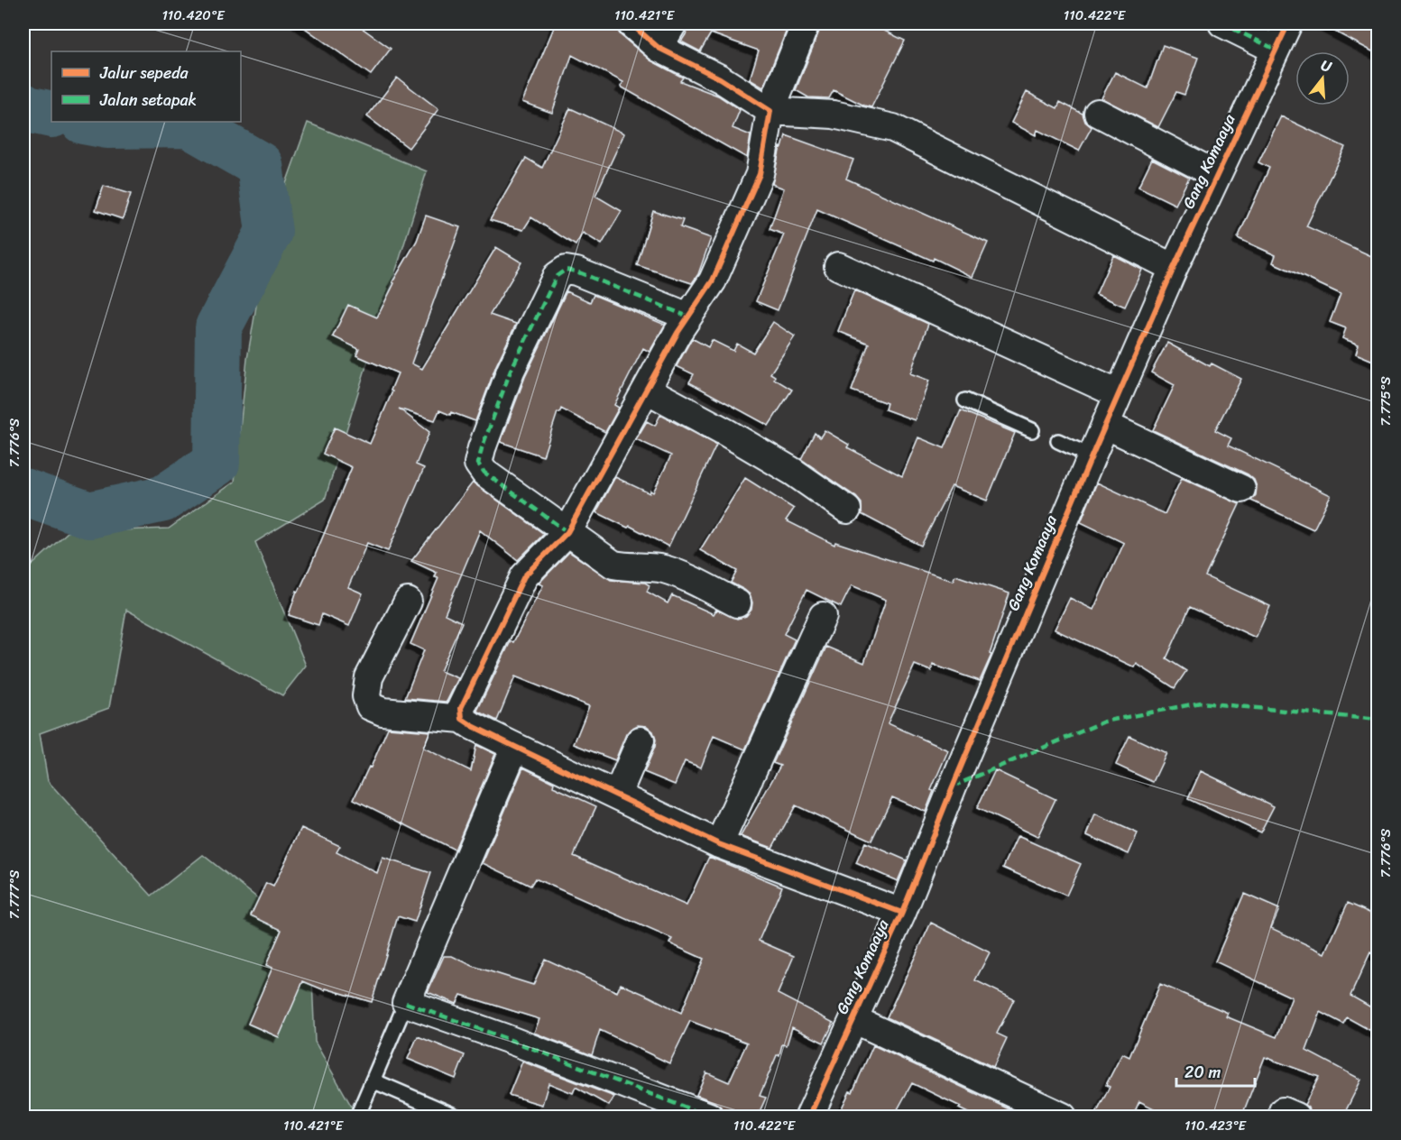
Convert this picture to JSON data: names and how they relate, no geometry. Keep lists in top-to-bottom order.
{
  "streets": {
    "street": ["Gang Komaaya"]
  },
  "legend": ["Jalur sepeda", "Jalan setapak"],
  "scale_bar": "20 m",
  "north": "top",
  "coordinates": [
    "110.420°E",
    "110.421°E",
    "110.422°E",
    "7.775°S",
    "7.776°S",
    "7.777°S",
    "110.423°E"
  ]
}
